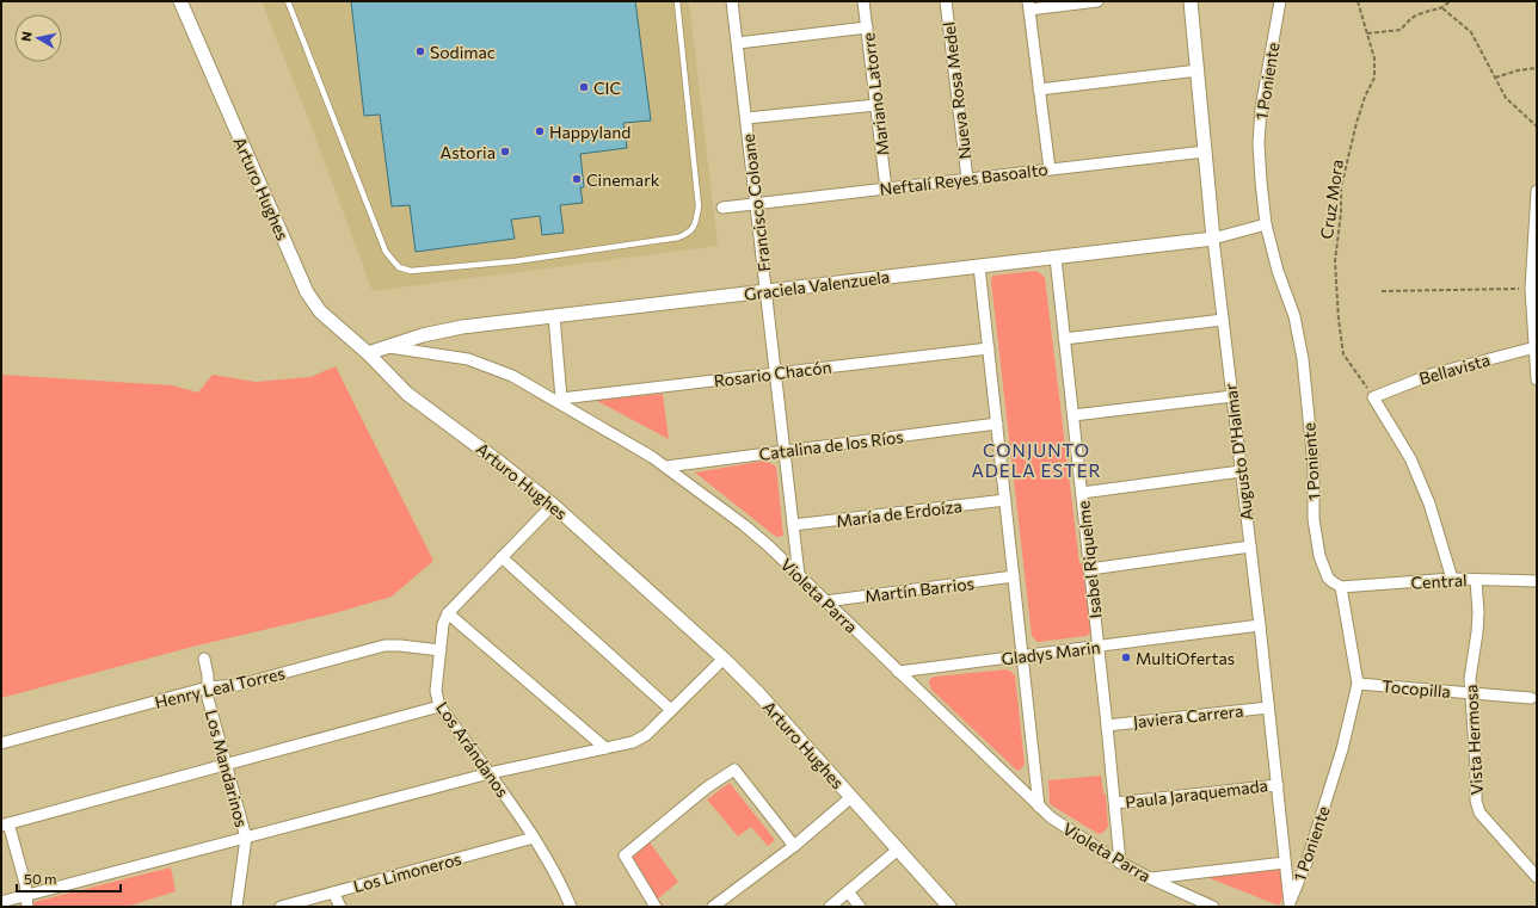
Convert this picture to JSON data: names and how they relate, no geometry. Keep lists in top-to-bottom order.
{
  "streets": {
    "street": [
      "1 Poniente",
      "Nueva Rosa Medel",
      "Mariano Latorre",
      "Neftalí Reyes Basoalto",
      "Arturo Hughes",
      "Francisco Coloane",
      "Graciela Valenzuela",
      "Bellavista",
      "Rosario Chacón",
      "Catalina de los Ríos",
      "Augusto D'Halmar",
      "María de Erdoíza",
      "Isabel Riquelme",
      "Central",
      "Martín Barrios",
      "Violeta Parra",
      "Gladys Marin",
      "Henry Leal Torres",
      "Tocopilla",
      "Javiera Carrera",
      "Vista Hermosa",
      "Los Arándanos",
      "Los Mandarinos",
      "Paula Jaraquemada",
      "Los Limoneros"
    ],
    "path": ["Cruz Mora"]
  },
  "crossings": [
    ["1 Poniente", "Graciela Valenzuela"],
    ["1 Poniente", "Augusto D'Halmar"],
    ["1 Poniente", "Central"],
    ["1 Poniente", "Tocopilla"],
    ["Nueva Rosa Medel", "Neftalí Reyes Basoalto"],
    ["Mariano Latorre", "Neftalí Reyes Basoalto"],
    ["Neftalí Reyes Basoalto", "Francisco Coloane"],
    ["Neftalí Reyes Basoalto", "Augusto D'Halmar"],
    ["Arturo Hughes", "Graciela Valenzuela"],
    ["Arturo Hughes", "Los Arándanos"],
    ["Cruz Mora", "Bellavista"],
    ["Francisco Coloane", "Graciela Valenzuela"],
    ["Francisco Coloane", "Rosario Chacón"],
    ["Francisco Coloane", "Catalina de los Ríos"],
    ["Francisco Coloane", "María de Erdoíza"],
    ["Francisco Coloane", "Violeta Parra"],
    ["Graciela Valenzuela", "Augusto D'Halmar"],
    ["Graciela Valenzuela", "Isabel Riquelme"],
    ["Graciela Valenzuela", "Violeta Parra"],
    ["Rosario Chacón", "Violeta Parra"],
    ["Catalina de los Ríos", "Violeta Parra"],
    ["Augusto D'Halmar", "Gladys Marin"],
    ["Augusto D'Halmar", "Javiera Carrera"],
    ["Augusto D'Halmar", "Paula Jaraquemada"],
    ["Isabel Riquelme", "Violeta Parra"],
    ["Isabel Riquelme", "Gladys Marin"],
    ["Isabel Riquelme", "Javiera Carrera"],
    ["Isabel Riquelme", "Paula Jaraquemada"],
    ["Central", "Vista Hermosa"],
    ["Martín Barrios", "Violeta Parra"],
    ["Violeta Parra", "Gladys Marin"],
    ["Henry Leal Torres", "Los Arándanos"],
    ["Henry Leal Torres", "Los Mandarinos"],
    ["Tocopilla", "Vista Hermosa"],
    ["Los Arándanos", "Los Limoneros"]
  ],
  "districts": ["CONJUNTO ADELA ESTER"],
  "places": [
    "Sodimac",
    "CIC",
    "Happyland",
    "Astoria",
    "Cinemark",
    "MultiOfertas"
  ],
  "scale_bar": "50 m",
  "north": "left"
}
